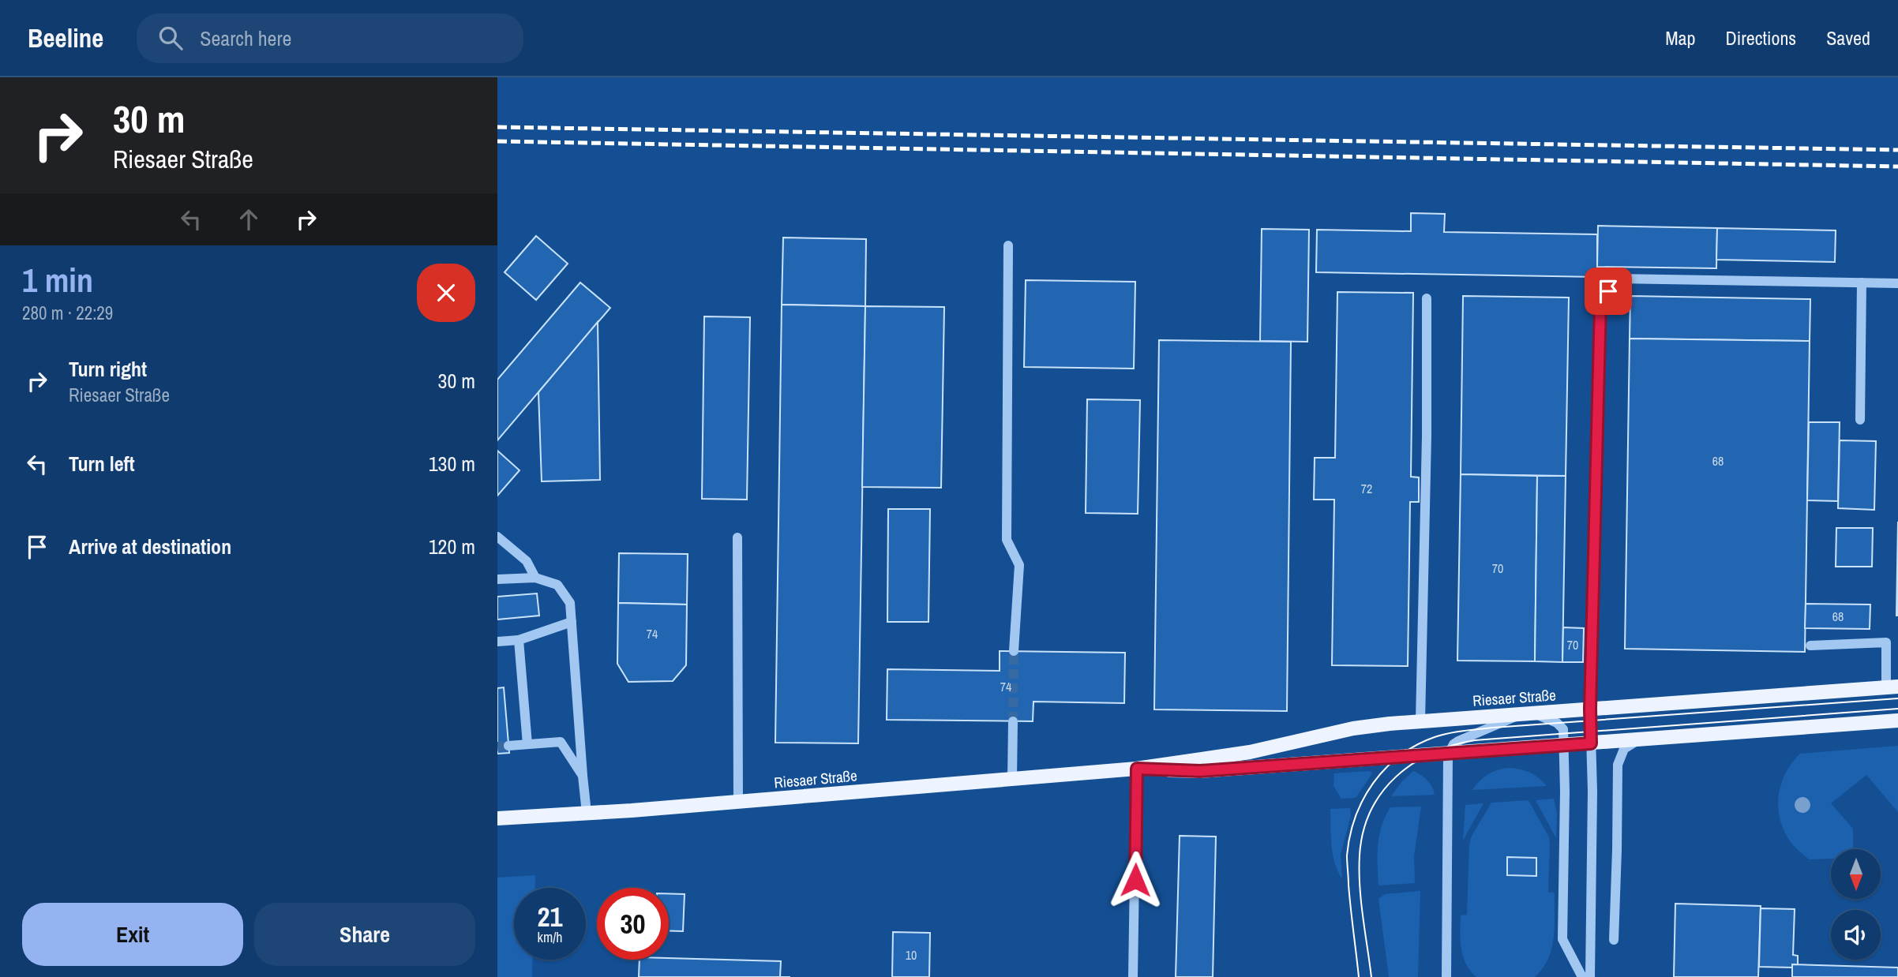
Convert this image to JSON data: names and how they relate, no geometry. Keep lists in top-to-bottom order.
{
  "streets": {
    "main road": ["Riesaer Straße"]
  },
  "house_numbers": [
    "68",
    "72",
    "70",
    "68",
    "74",
    "70",
    "74",
    "10"
  ],
  "north": "bottom",
  "page": {
    "header": "Beeline",
    "search": "Search here",
    "nav": ["Map", "Directions", "Saved"],
    "turn": ["30 m", "Riesaer Straße"],
    "heading": ["1 min", "280 m · 22:29"],
    "list": [
      {
        "name": "Turn right",
        "note": "Riesaer Straße",
        "value": "30 m"
      },
      {
        "name": "Turn left",
        "value": "130 m"
      },
      {
        "name": "Arrive at destination",
        "value": "120 m"
      }
    ],
    "speed": "21 km/h",
    "limit": "30",
    "buttons": ["Exit", "Share"]
  }
}
